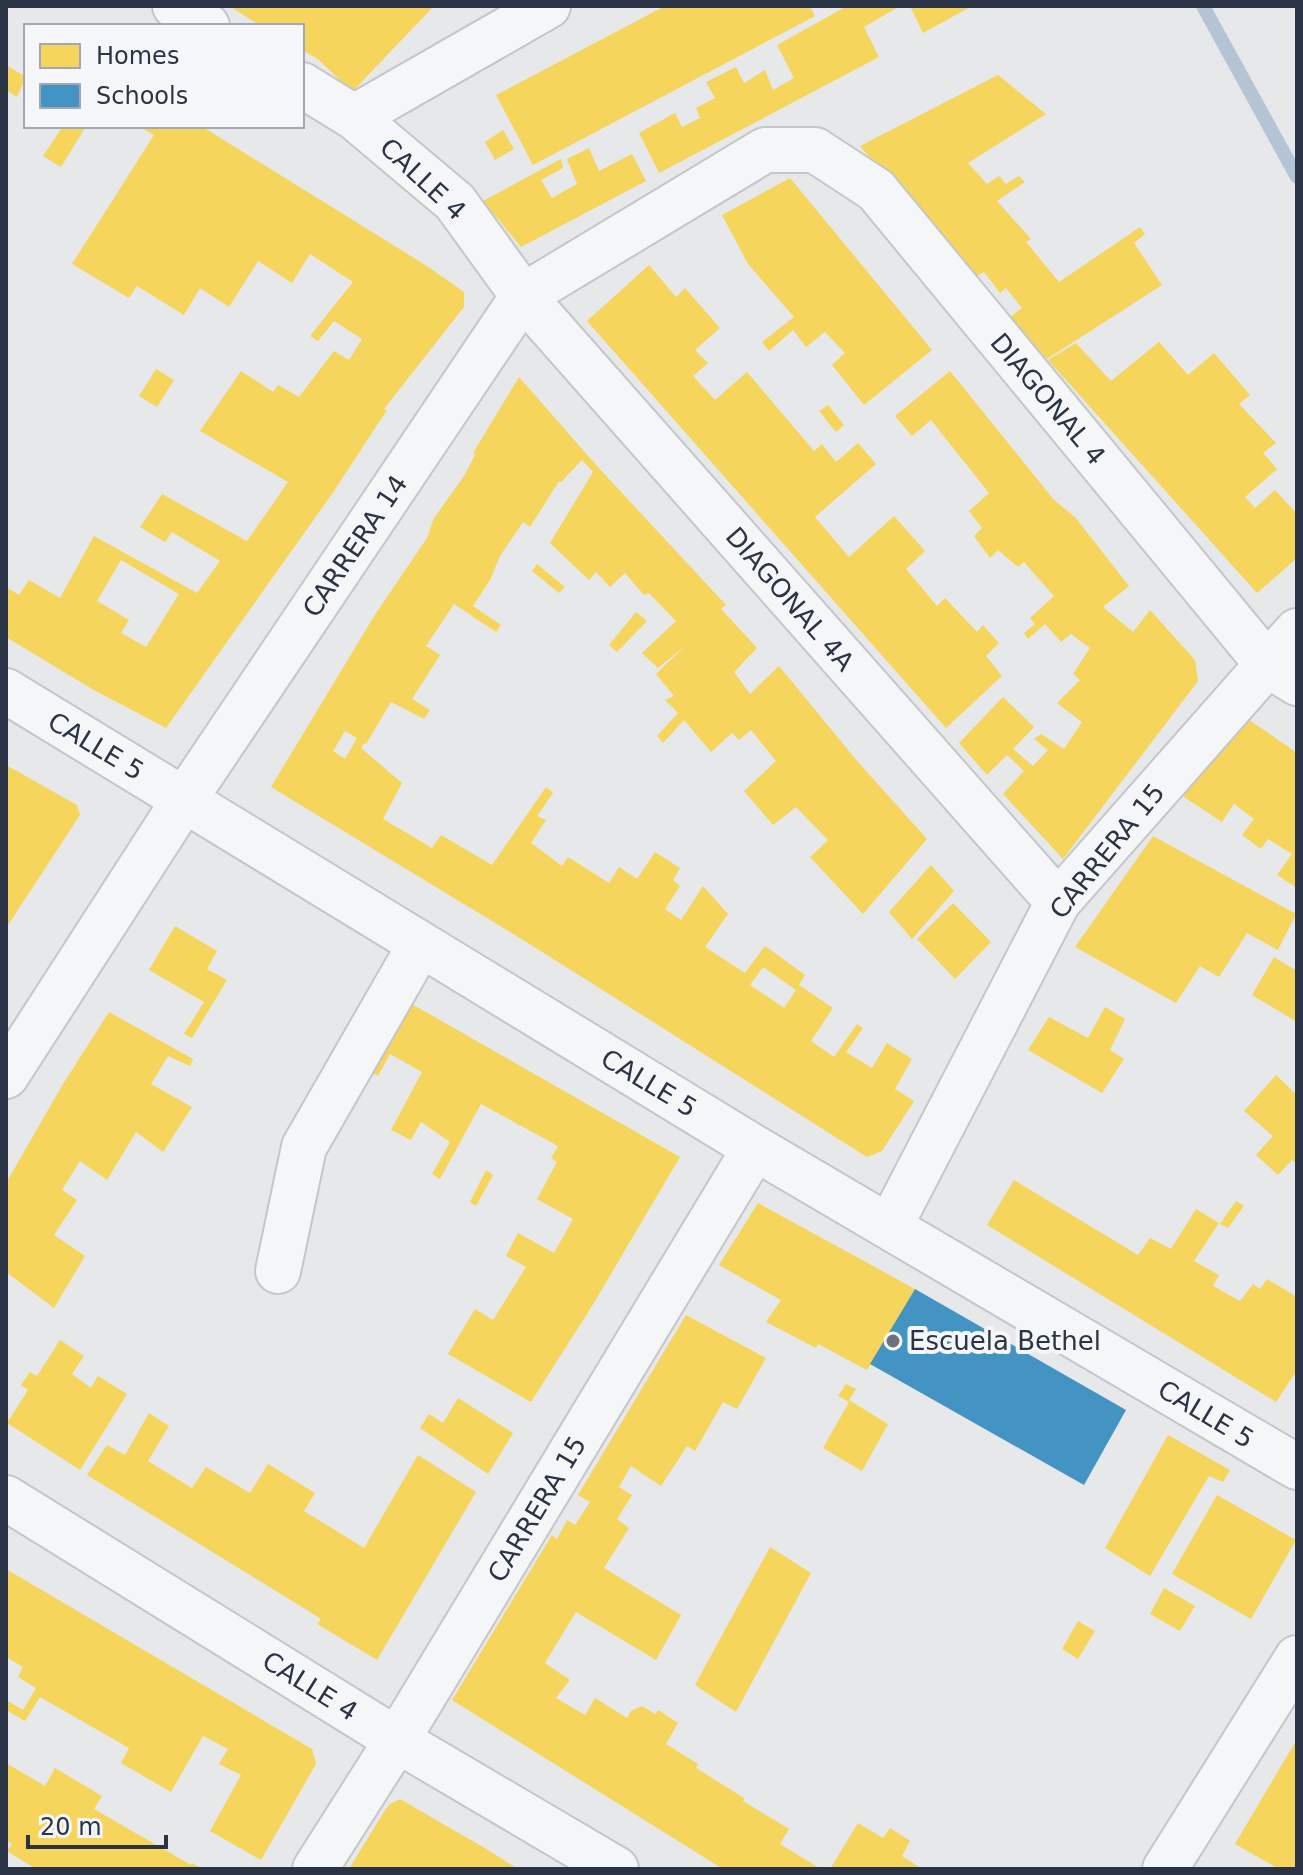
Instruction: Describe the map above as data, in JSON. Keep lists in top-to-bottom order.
{
  "streets": {
    "street": [
      "CALLE 4",
      "DIAGONAL 4",
      "CARRERA 14",
      "DIAGONAL 4A",
      "CALLE 5",
      "CARRERA 15"
    ]
  },
  "crossings": [
    ["CALLE 4", "CARRERA 14"],
    ["CALLE 4", "DIAGONAL 4A"],
    ["CALLE 4", "CARRERA 15"],
    ["DIAGONAL 4", "CARRERA 14"],
    ["DIAGONAL 4", "CARRERA 15"],
    ["CARRERA 14", "DIAGONAL 4A"],
    ["CARRERA 14", "CALLE 5"],
    ["DIAGONAL 4A", "CARRERA 15"],
    ["CALLE 5", "CARRERA 15"]
  ],
  "places": ["Escuela Bethel"],
  "legend": ["Homes", "Schools"],
  "scale_bar": "20 m"
}
